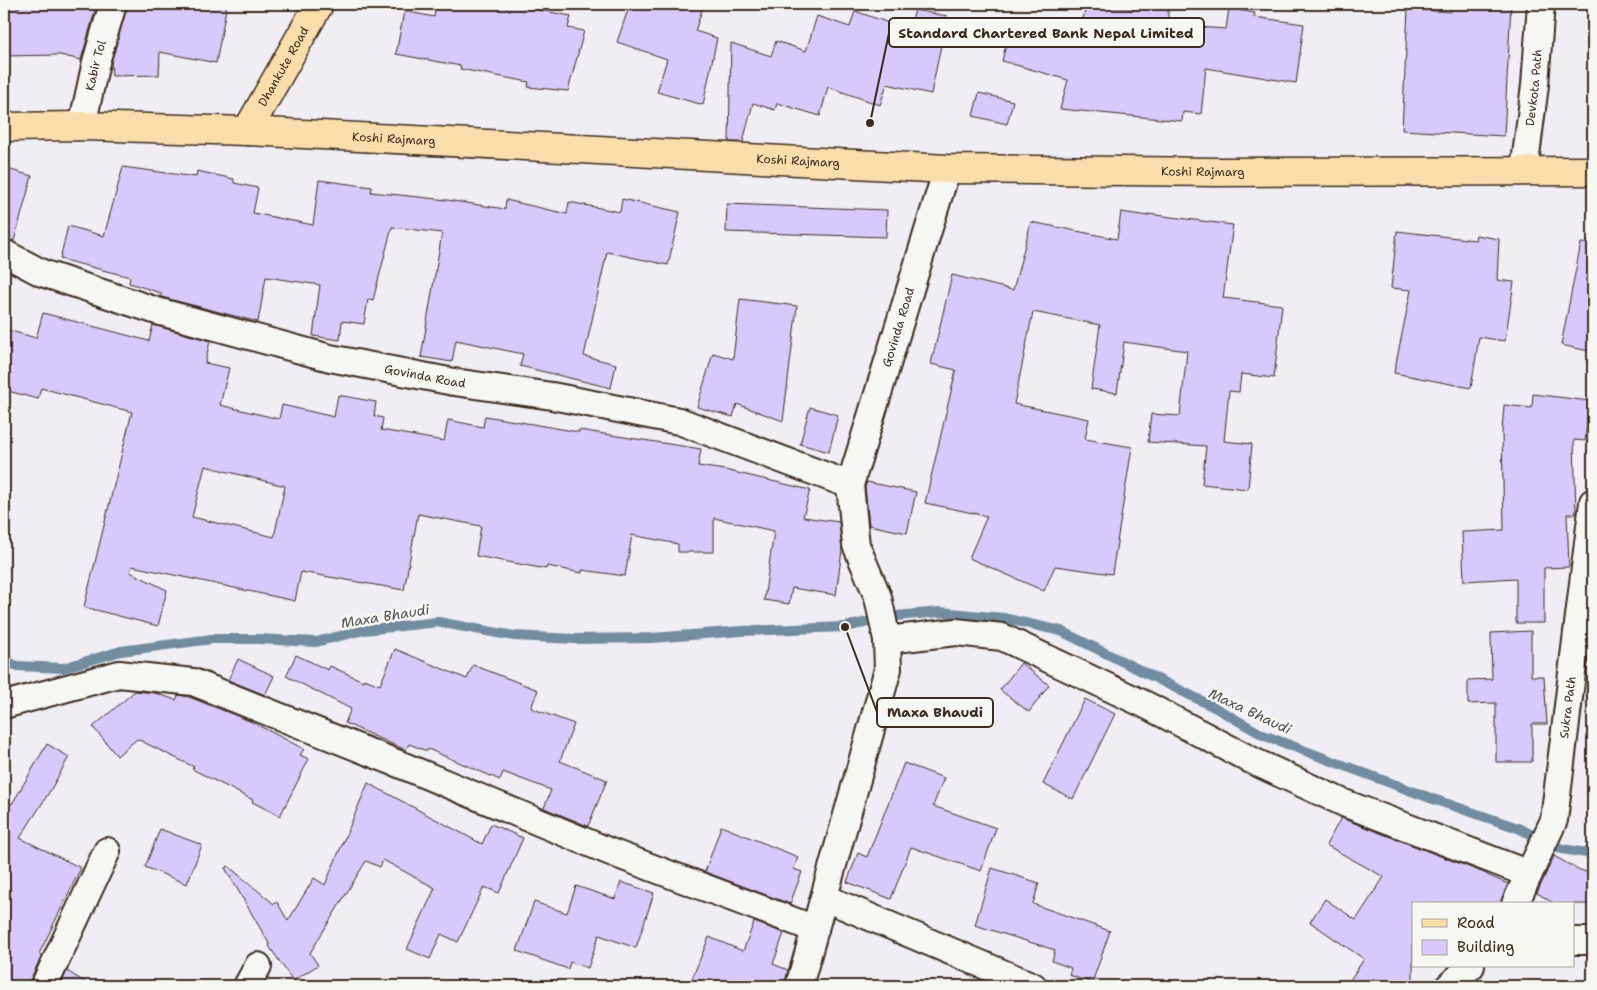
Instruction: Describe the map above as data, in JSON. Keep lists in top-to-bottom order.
{
  "streets": {
    "main road": ["Dhankute Road", "Koshi Rajmarg"],
    "street": [
      "Kabir Tol",
      "Devkota Path",
      "Govinda Road",
      "Sukra Path"
    ]
  },
  "crossings": [
    ["Kabir Tol", "Koshi Rajmarg"],
    ["Dhankute Road", "Koshi Rajmarg"],
    ["Devkota Path", "Koshi Rajmarg"],
    ["Koshi Rajmarg", "Govinda Road"]
  ],
  "water": ["Maxa Bhaudi"],
  "places": ["Standard Chartered Bank Nepal Limited", "Maxa Bhaudi"],
  "legend": ["Road", "Building"]
}
